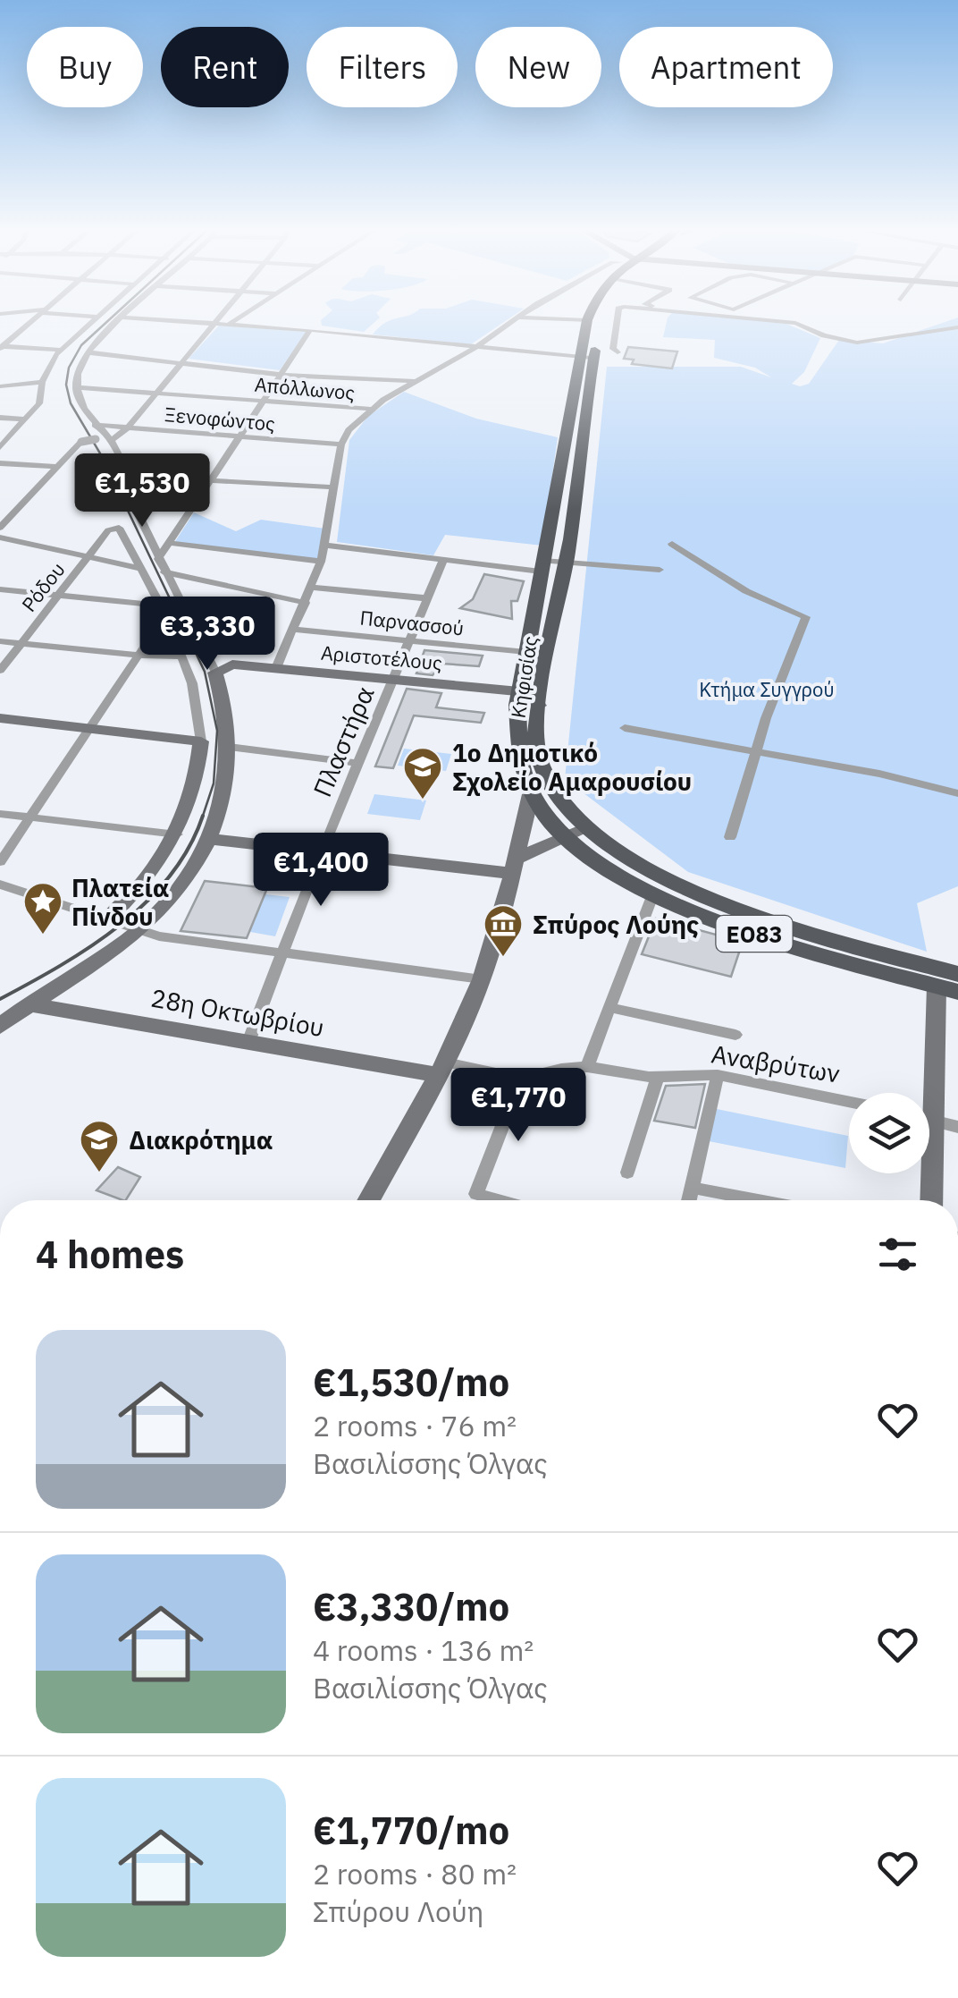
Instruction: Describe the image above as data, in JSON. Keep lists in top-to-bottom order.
{
  "streets": {
    "main road": ["Κηφισίας", "ΕΟ83"],
    "street": [
      "Απόλλωνος",
      "Ξενοφώντος",
      "Ρόδου",
      "Παρνασσού",
      "Αριστοτέλους",
      "Πλαστήρα",
      "28η Οκτωβρίου",
      "Αναβρύτων"
    ]
  },
  "crossings": [
    ["Παρνασσού", "Κηφισίας"],
    ["Παρνασσού", "Πλαστήρα"],
    ["Αριστοτέλους", "Κηφισίας"],
    ["Αριστοτέλους", "Πλαστήρα"],
    ["Πλαστήρα", "28η Οκτωβρίου"],
    ["28η Οκτωβρίου", "Αναβρύτων"]
  ],
  "parks": ["Κτήμα Συγγρού"],
  "places": {
    "school or university": ["1ο Δημοτικό Σχολείο Αμαρουσίου", "Διακρότημα"],
    "place": ["Πλατεία Πίνδου"],
    "museum": ["Σπύρος Λούης"]
  },
  "page": {
    "chip": [
      "Buy",
      "Rent",
      "Filters",
      "New",
      "Apartment"
    ],
    "price": [
      "€1,530",
      "€3,330",
      "€1,400",
      "€1,770"
    ],
    "heading": "4 homes",
    "list": [
      {
        "name": "€1,530/mo",
        "note": "2 rooms · 76 m² · Βασιλίσσης Όλγας"
      },
      {
        "name": "€3,330/mo",
        "note": "4 rooms · 136 m² · Βασιλίσσης Όλγας"
      },
      {
        "name": "€1,770/mo",
        "note": "2 rooms · 80 m² · Σπύρου Λούη"
      }
    ]
  }
}
